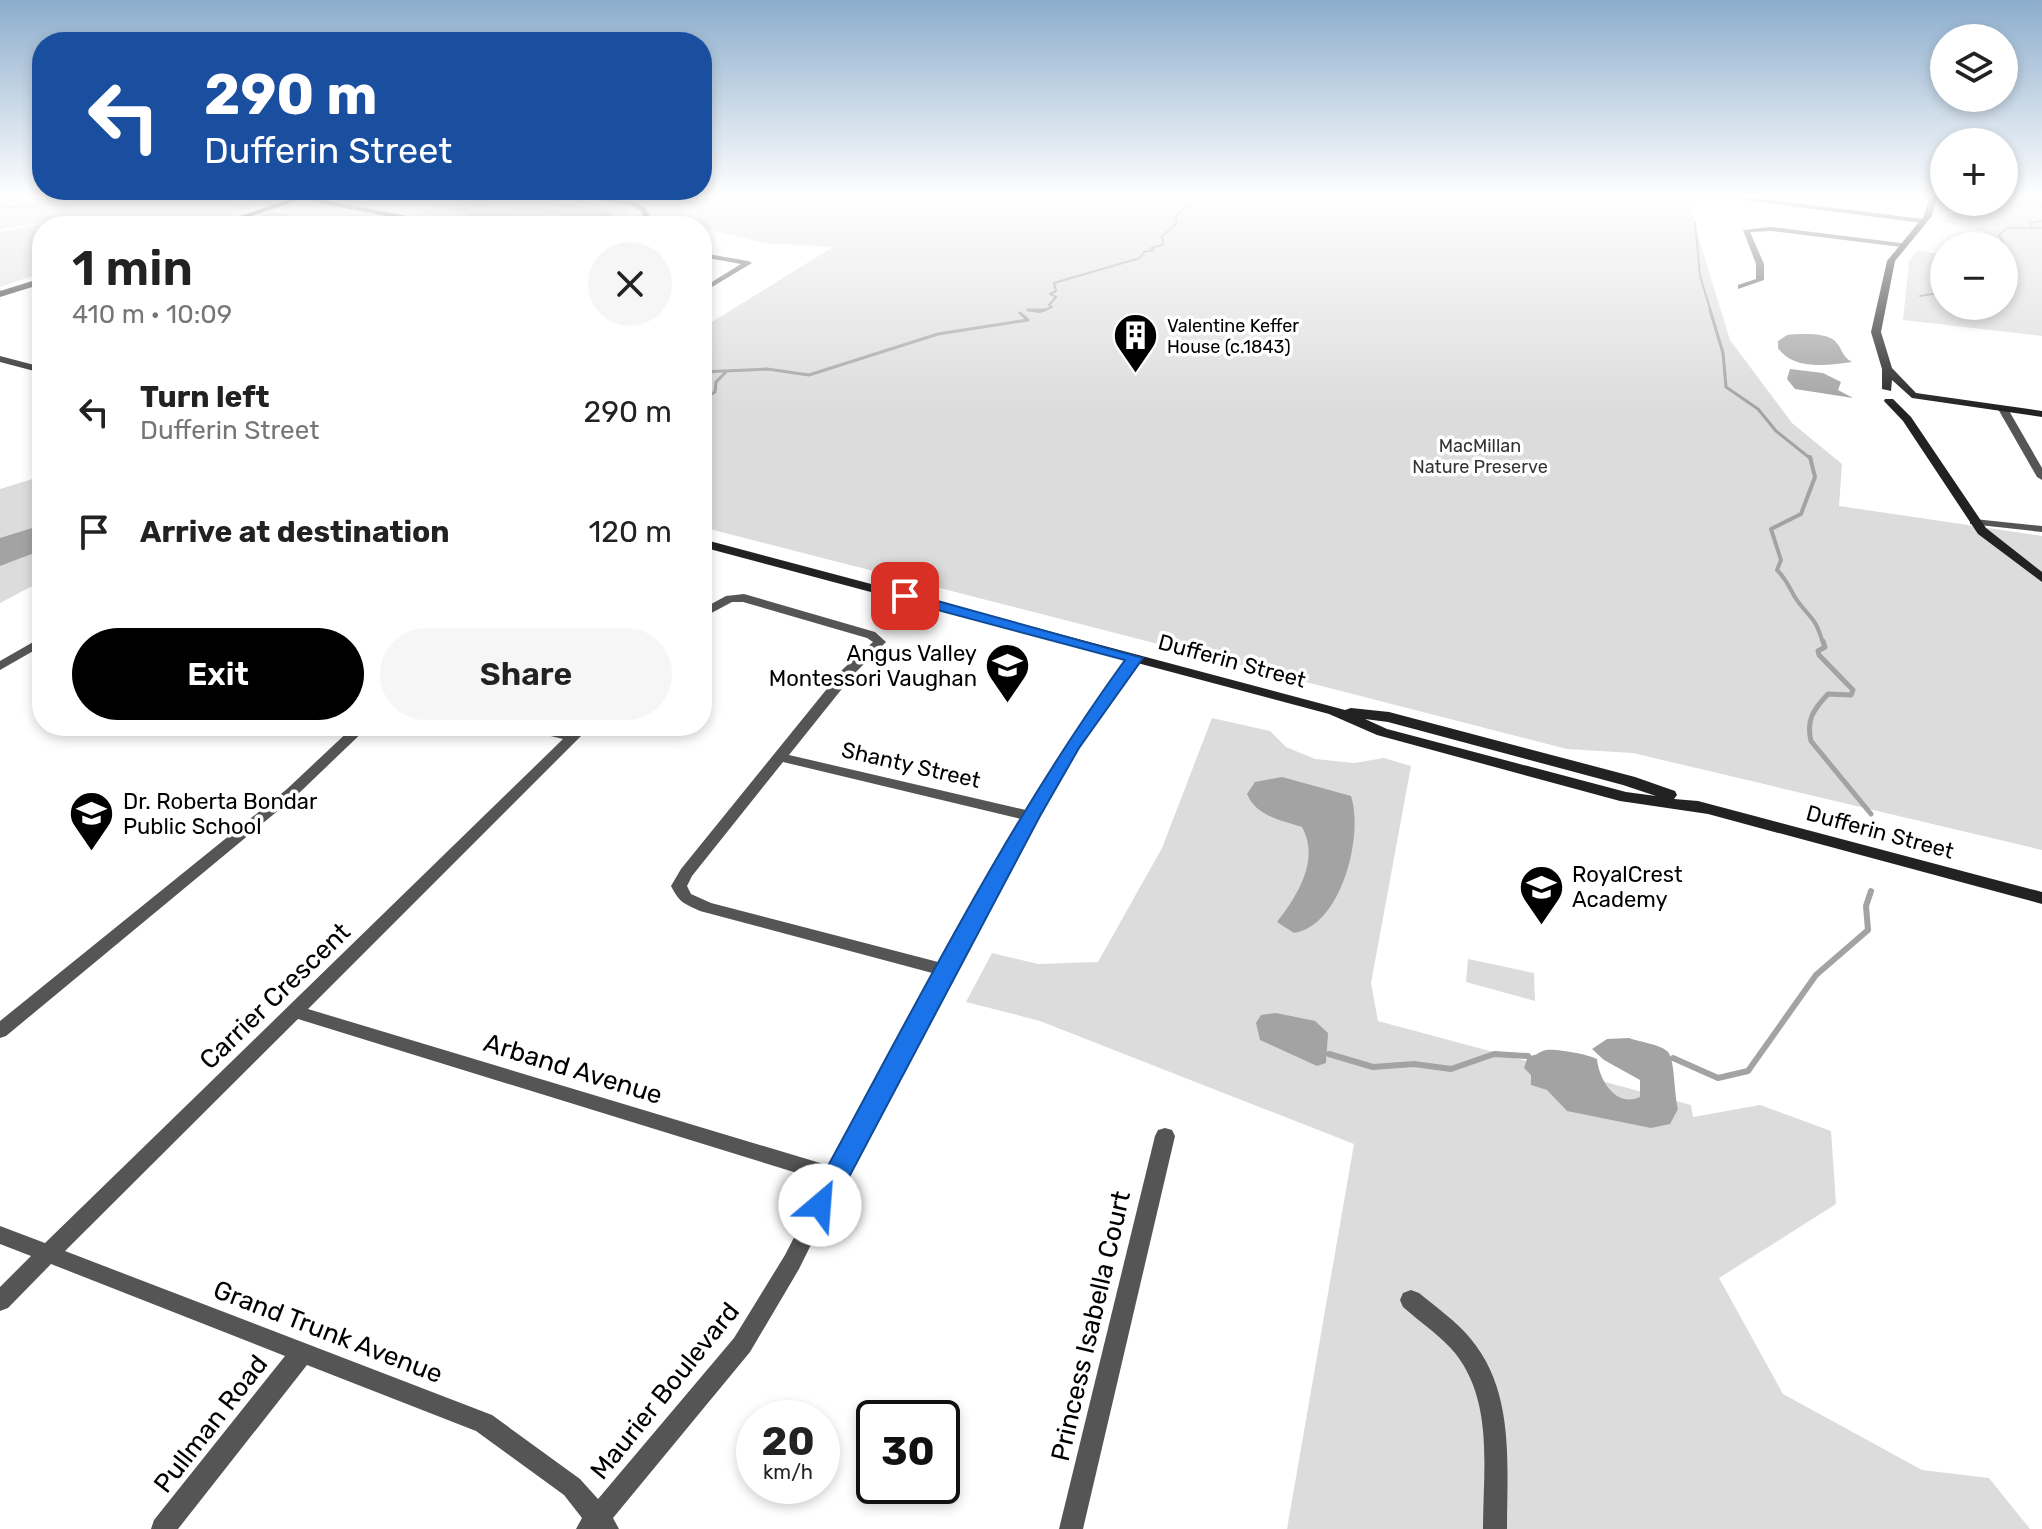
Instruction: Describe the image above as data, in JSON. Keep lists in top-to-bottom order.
{
  "streets": {
    "street": [
      "Dufferin Street",
      "Shanty Street",
      "Carrier Crescent",
      "Arband Avenue",
      "Princess Isabella Court",
      "Grand Trunk Avenue",
      "Maurier Boulevard",
      "Pullman Road"
    ]
  },
  "crossings": [
    ["Dufferin Street", "Maurier Boulevard"],
    ["Shanty Street", "Maurier Boulevard"],
    ["Carrier Crescent", "Arband Avenue"],
    ["Carrier Crescent", "Grand Trunk Avenue"],
    ["Arband Avenue", "Maurier Boulevard"],
    ["Grand Trunk Avenue", "Maurier Boulevard"],
    ["Grand Trunk Avenue", "Pullman Road"]
  ],
  "parks": ["MacMillan Nature Preserve"],
  "places": {
    "building": ["Valentine Keffer House (c.1843)"],
    "school or university": ["Angus Valley Montessori Vaughan", "Dr. Roberta Bondar Public School", "RoyalCrest Academy"]
  },
  "page": {
    "map_buttons": ["+", "−"],
    "turn": ["290 m", "Dufferin Street"],
    "heading": ["1 min", "410 m · 10:09"],
    "list": [
      {
        "name": "Turn left",
        "note": "Dufferin Street",
        "value": "290 m"
      },
      {
        "name": "Arrive at destination",
        "value": "120 m"
      }
    ],
    "buttons": ["Exit", "Share"],
    "speed": "20 km/h",
    "limit": "30"
  }
}
